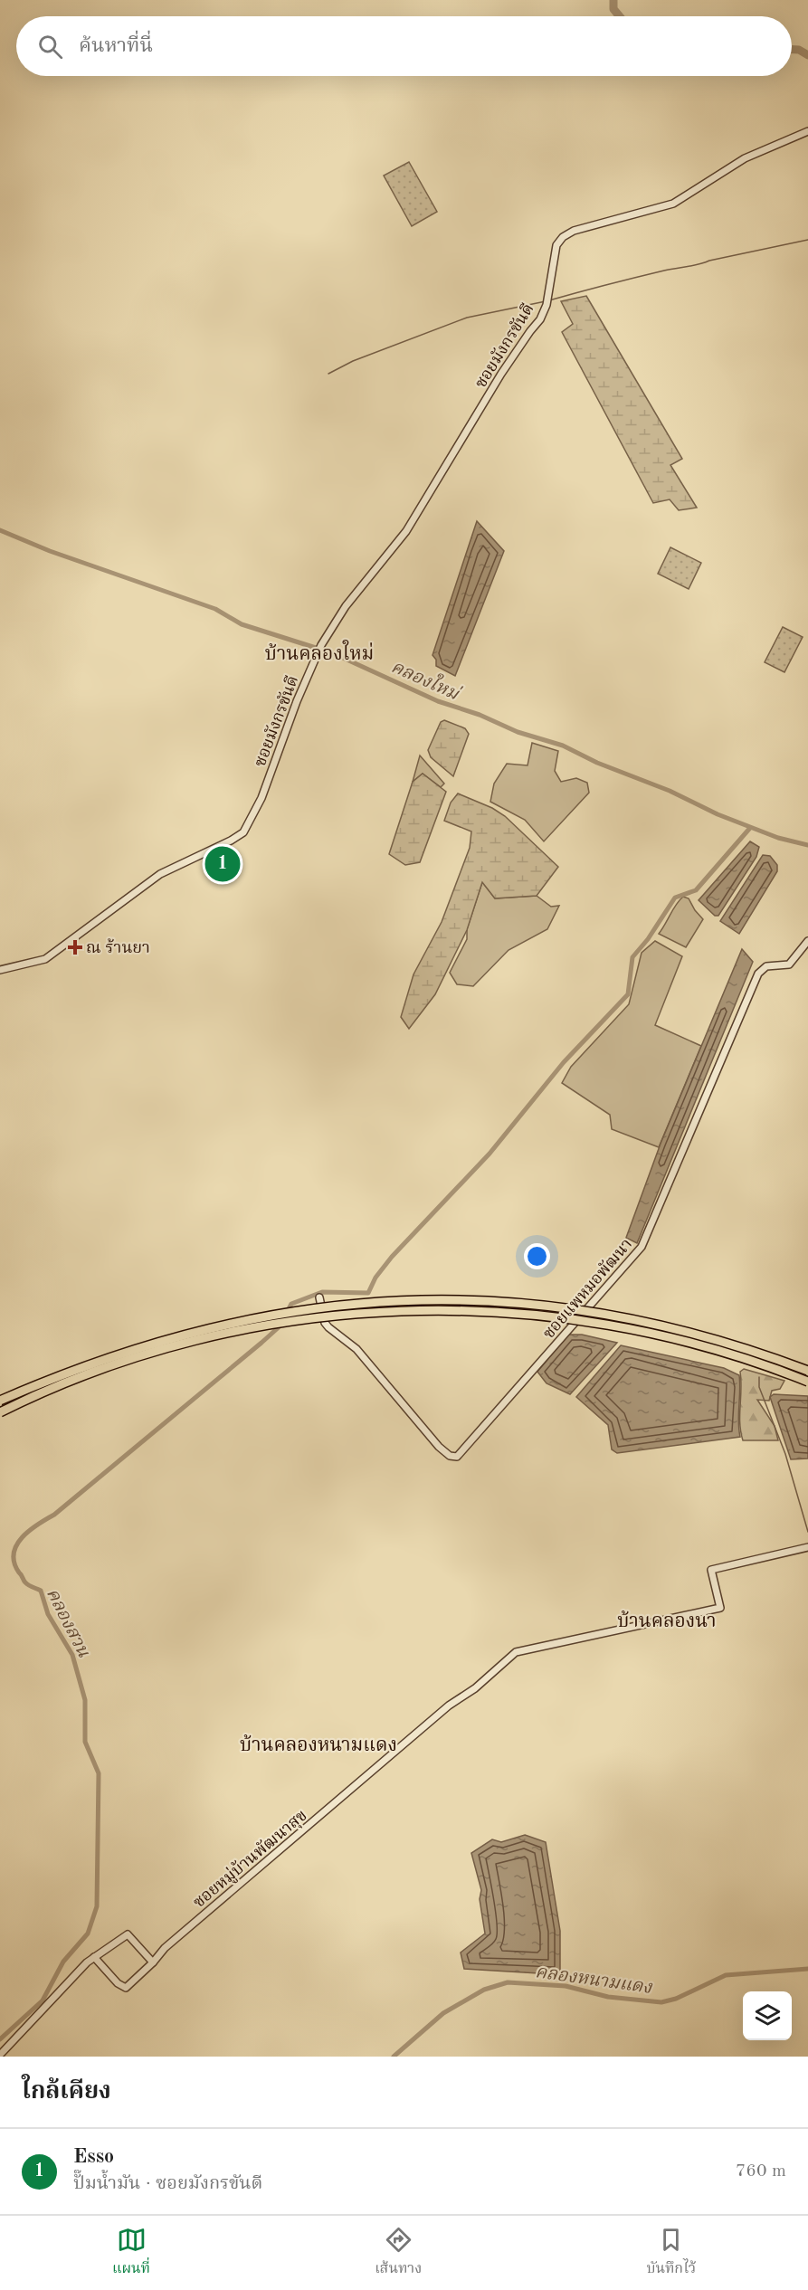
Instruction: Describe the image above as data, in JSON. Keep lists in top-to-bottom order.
{
  "streets": {
    "street": ["ซอยมังกรขันดี", "ซอยแพหมอพัฒนา", "ซอยหมู่บ้านพัฒนาสุข"]
  },
  "districts": ["บ้านคลองใหม่", "บ้านคลองนา", "บ้านคลองหนามแดง"],
  "water": ["คลองใหม่", "คลองสวน", "คลองหนามแดง"],
  "places": {
    "health": ["ณ ร้านยา"]
  },
  "page": {
    "search": "ค้นหาที่นี่",
    "pins": "1",
    "heading": "ใกล้เคียง",
    "list": [
      {
        "mark": "1",
        "name": "Esso",
        "note": "ปั๊มน้ำมัน · ซอยมังกรขันดี",
        "value": "760 m"
      }
    ],
    "nav": ["แผนที่", "เส้นทาง", "บันทึกไว้"]
  }
}
